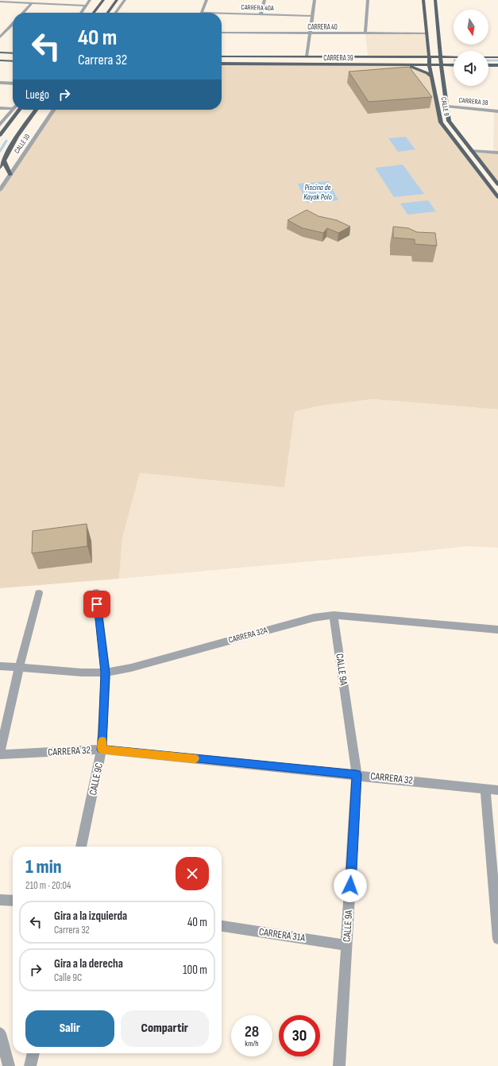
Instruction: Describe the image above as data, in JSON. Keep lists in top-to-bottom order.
{
  "streets": {
    "main road": ["CARRERA 39", "CALLE 9", "CALLE 10"],
    "street": [
      "CARRERA 40A",
      "CARRERA 40",
      "CARRERA 38",
      "CARRERA 32A",
      "CALLE 9A",
      "CARRERA 32",
      "CALLE 9C",
      "CARRERA 31A"
    ]
  },
  "crossings": [
    ["CARRERA 40", "CALLE 9"],
    ["CARRERA 39", "CALLE 9"],
    ["CARRERA 38", "CALLE 9"],
    ["CARRERA 32A", "CALLE 9A"],
    ["CARRERA 32A", "CALLE 9C"],
    ["CALLE 9A", "CARRERA 32"],
    ["CALLE 9A", "CARRERA 31A"],
    ["CARRERA 32", "CALLE 9C"]
  ],
  "water": ["Piscina de Kayak Polo"],
  "north": "bottom",
  "page": {
    "turn": ["40 m", "Carrera 32"],
    "then": "Luego",
    "heading": ["1 min", "210 m · 20:04"],
    "list": [
      {
        "name": "Gira a la izquierda",
        "note": "Carrera 32",
        "value": "40 m"
      },
      {
        "name": "Gira a la derecha",
        "note": "Calle 9C",
        "value": "100 m"
      }
    ],
    "buttons": ["Salir", "Compartir"],
    "speed": "28 km/h",
    "limit": "30"
  }
}
